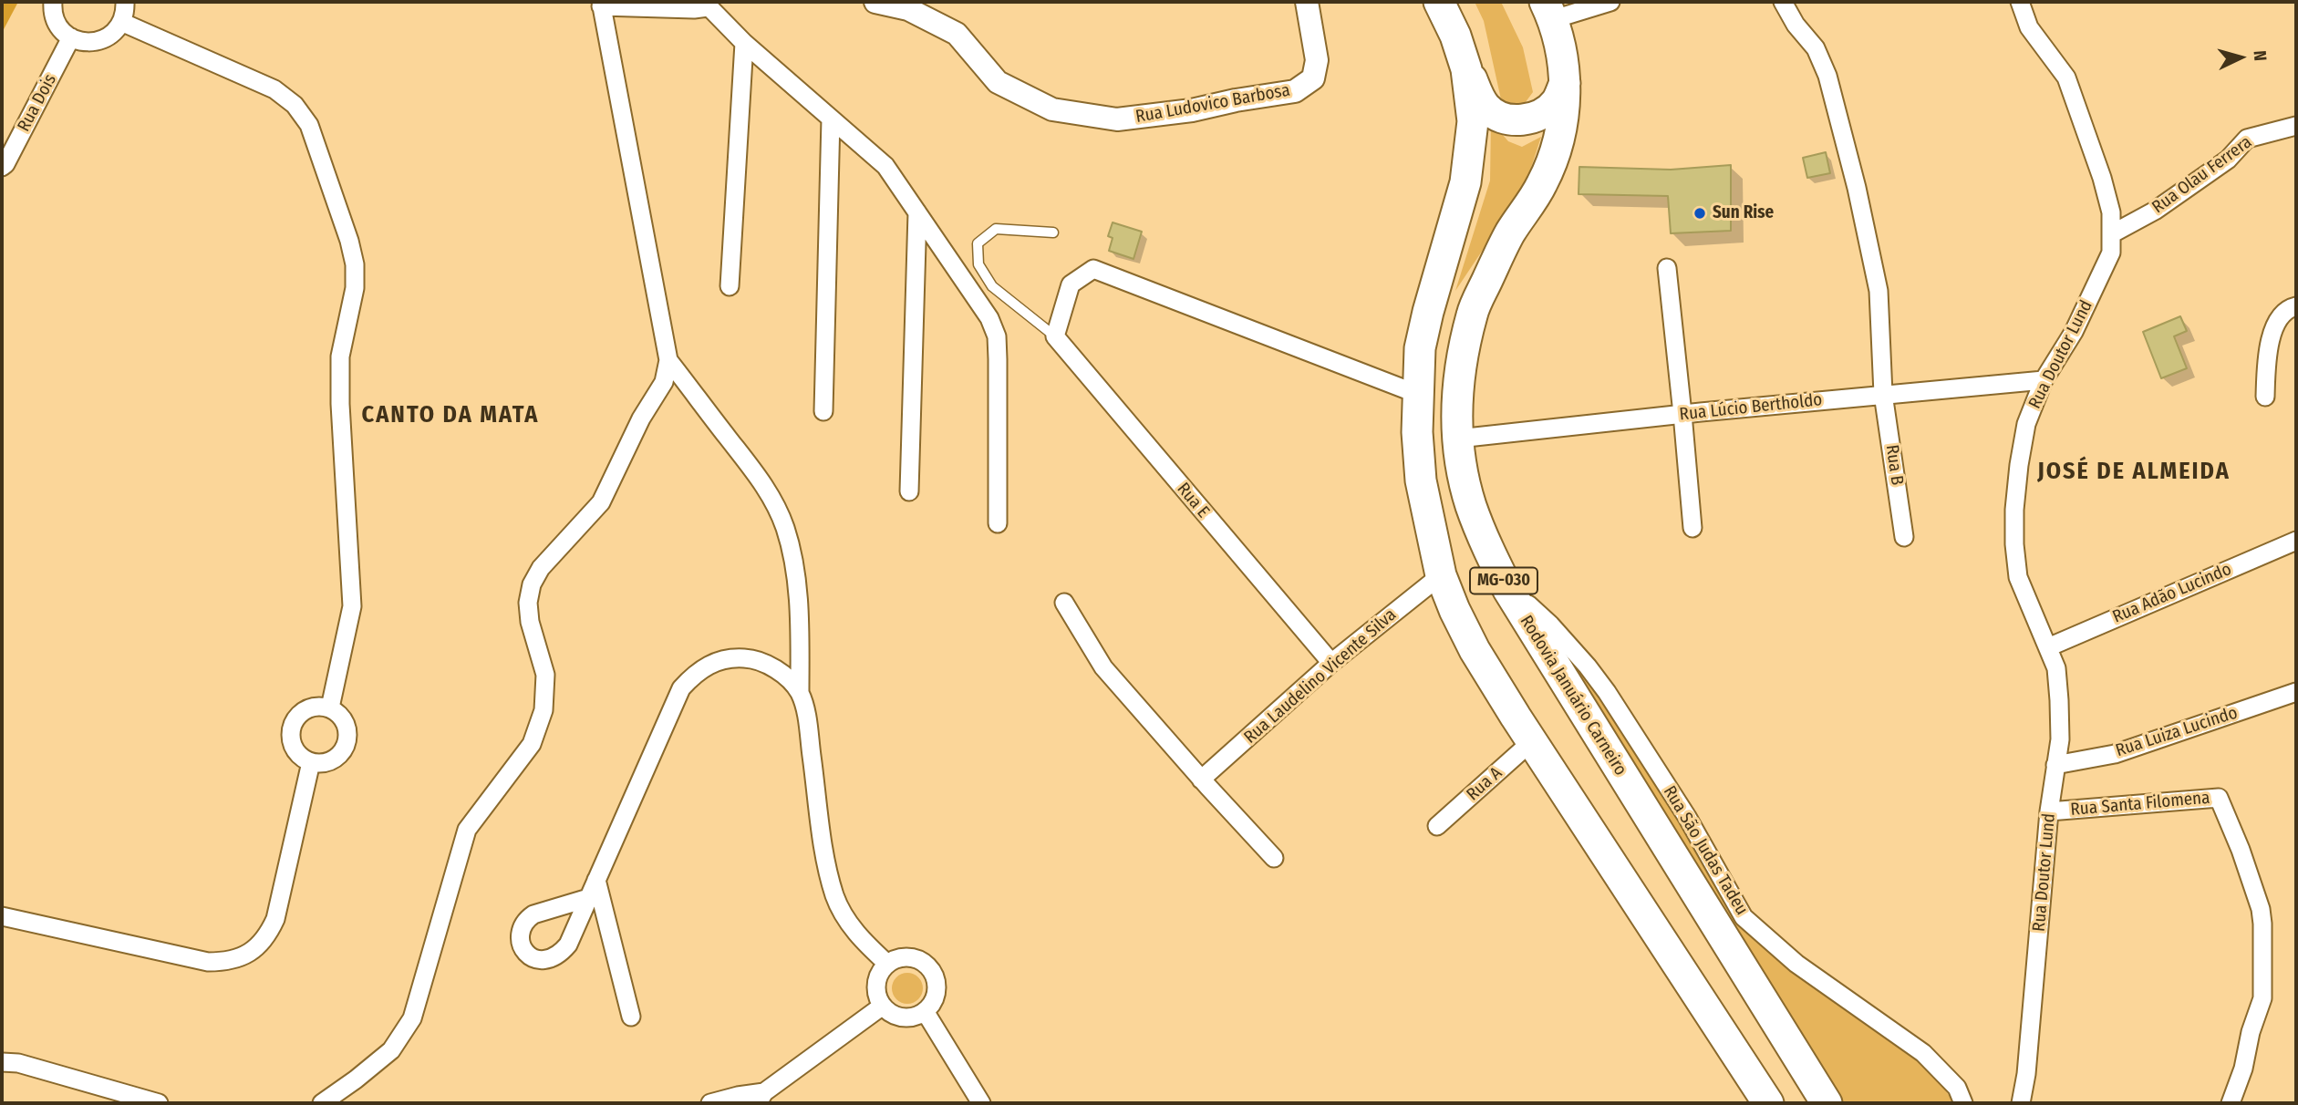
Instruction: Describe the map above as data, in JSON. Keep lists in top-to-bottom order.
{
  "streets": {
    "highway": ["MG-030", "Rodovia Januário Carneiro"],
    "street": [
      "Rua Dois",
      "Rua Ludovico Barbosa",
      "Rua Olau Ferrera",
      "Rua Doutor Lund",
      "Rua Lúcio Bertholdo",
      "Rua B",
      "Rua E",
      "Rua Adão Lucindo",
      "Rua Laudelino Vicente Silva",
      "Rua Luiza Lucindo",
      "Rua A",
      "Rua Santa Filomena",
      "Rua São Judas Tadeu"
    ]
  },
  "crossings": [
    ["Rua Olau Ferrera", "Rua Doutor Lund"],
    ["Rua Doutor Lund", "Rua Lúcio Bertholdo"],
    ["Rua Doutor Lund", "Rua Adão Lucindo"],
    ["Rua Doutor Lund", "Rua Luiza Lucindo"],
    ["Rua Doutor Lund", "Rua Santa Filomena"],
    ["Rua Lúcio Bertholdo", "Rua B"],
    ["Rua Lúcio Bertholdo", "Rodovia Januário Carneiro"],
    ["Rua E", "Rua Laudelino Vicente Silva"],
    ["MG-030", "Rua Laudelino Vicente Silva"],
    ["MG-030", "Rua A"],
    ["Rodovia Januário Carneiro", "Rua São Judas Tadeu"]
  ],
  "districts": ["CANTO DA MATA", "JOSÉ DE ALMEIDA"],
  "places": ["Sun Rise"],
  "north": "right"
}
